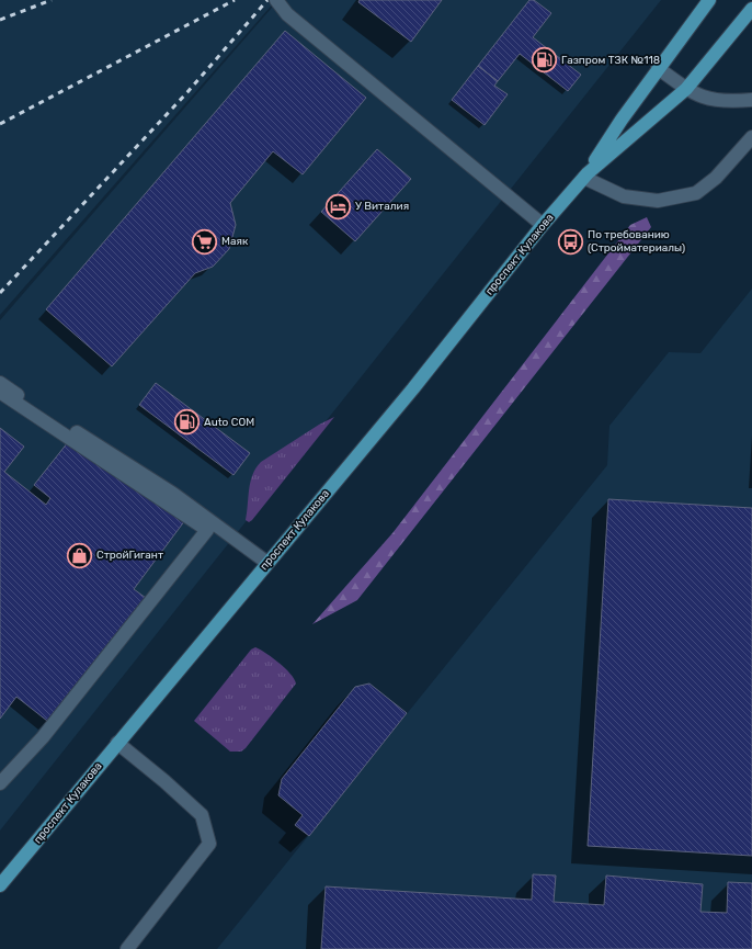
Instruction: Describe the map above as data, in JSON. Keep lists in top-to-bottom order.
{
  "streets": {
    "main road": ["проспект Кулакова"]
  },
  "places": {
    "fuel station": ["Газпром ТЗК №118", "Auto COM"],
    "hotel": ["У Виталия"],
    "supermarket": ["Маяк"],
    "bus stop": ["По требованию (Стройматериалы)"],
    "shop": ["СтройГигант"]
  }
}
